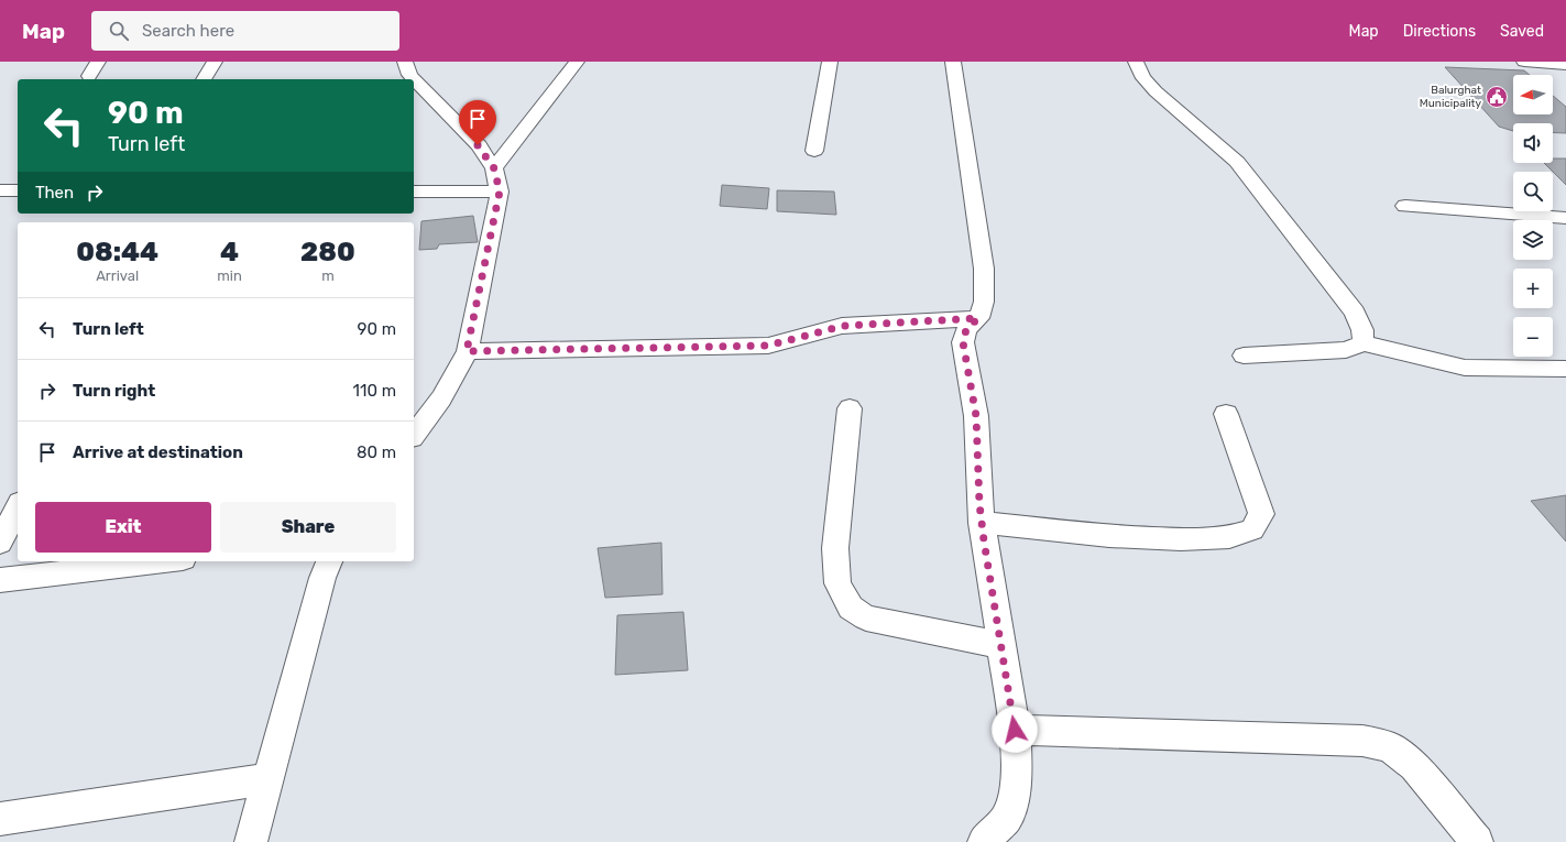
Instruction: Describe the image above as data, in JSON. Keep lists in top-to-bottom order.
{
  "places": {
    "public building": ["Balurghat Municipality"]
  },
  "north": "left",
  "page": {
    "header": "Map",
    "search": "Search here",
    "nav": ["Map", "Directions", "Saved"],
    "map_buttons": ["+", "−"],
    "turn": ["90 m", "Turn left"],
    "then": "Then",
    "eta": [
      "08:44",
      "Arrival",
      "4",
      "min",
      "280",
      "m"
    ],
    "list": [
      {
        "name": "Turn left",
        "value": "90 m"
      },
      {
        "name": "Turn right",
        "value": "110 m"
      },
      {
        "name": "Arrive at destination",
        "value": "80 m"
      }
    ],
    "buttons": ["Exit", "Share"]
  }
}
